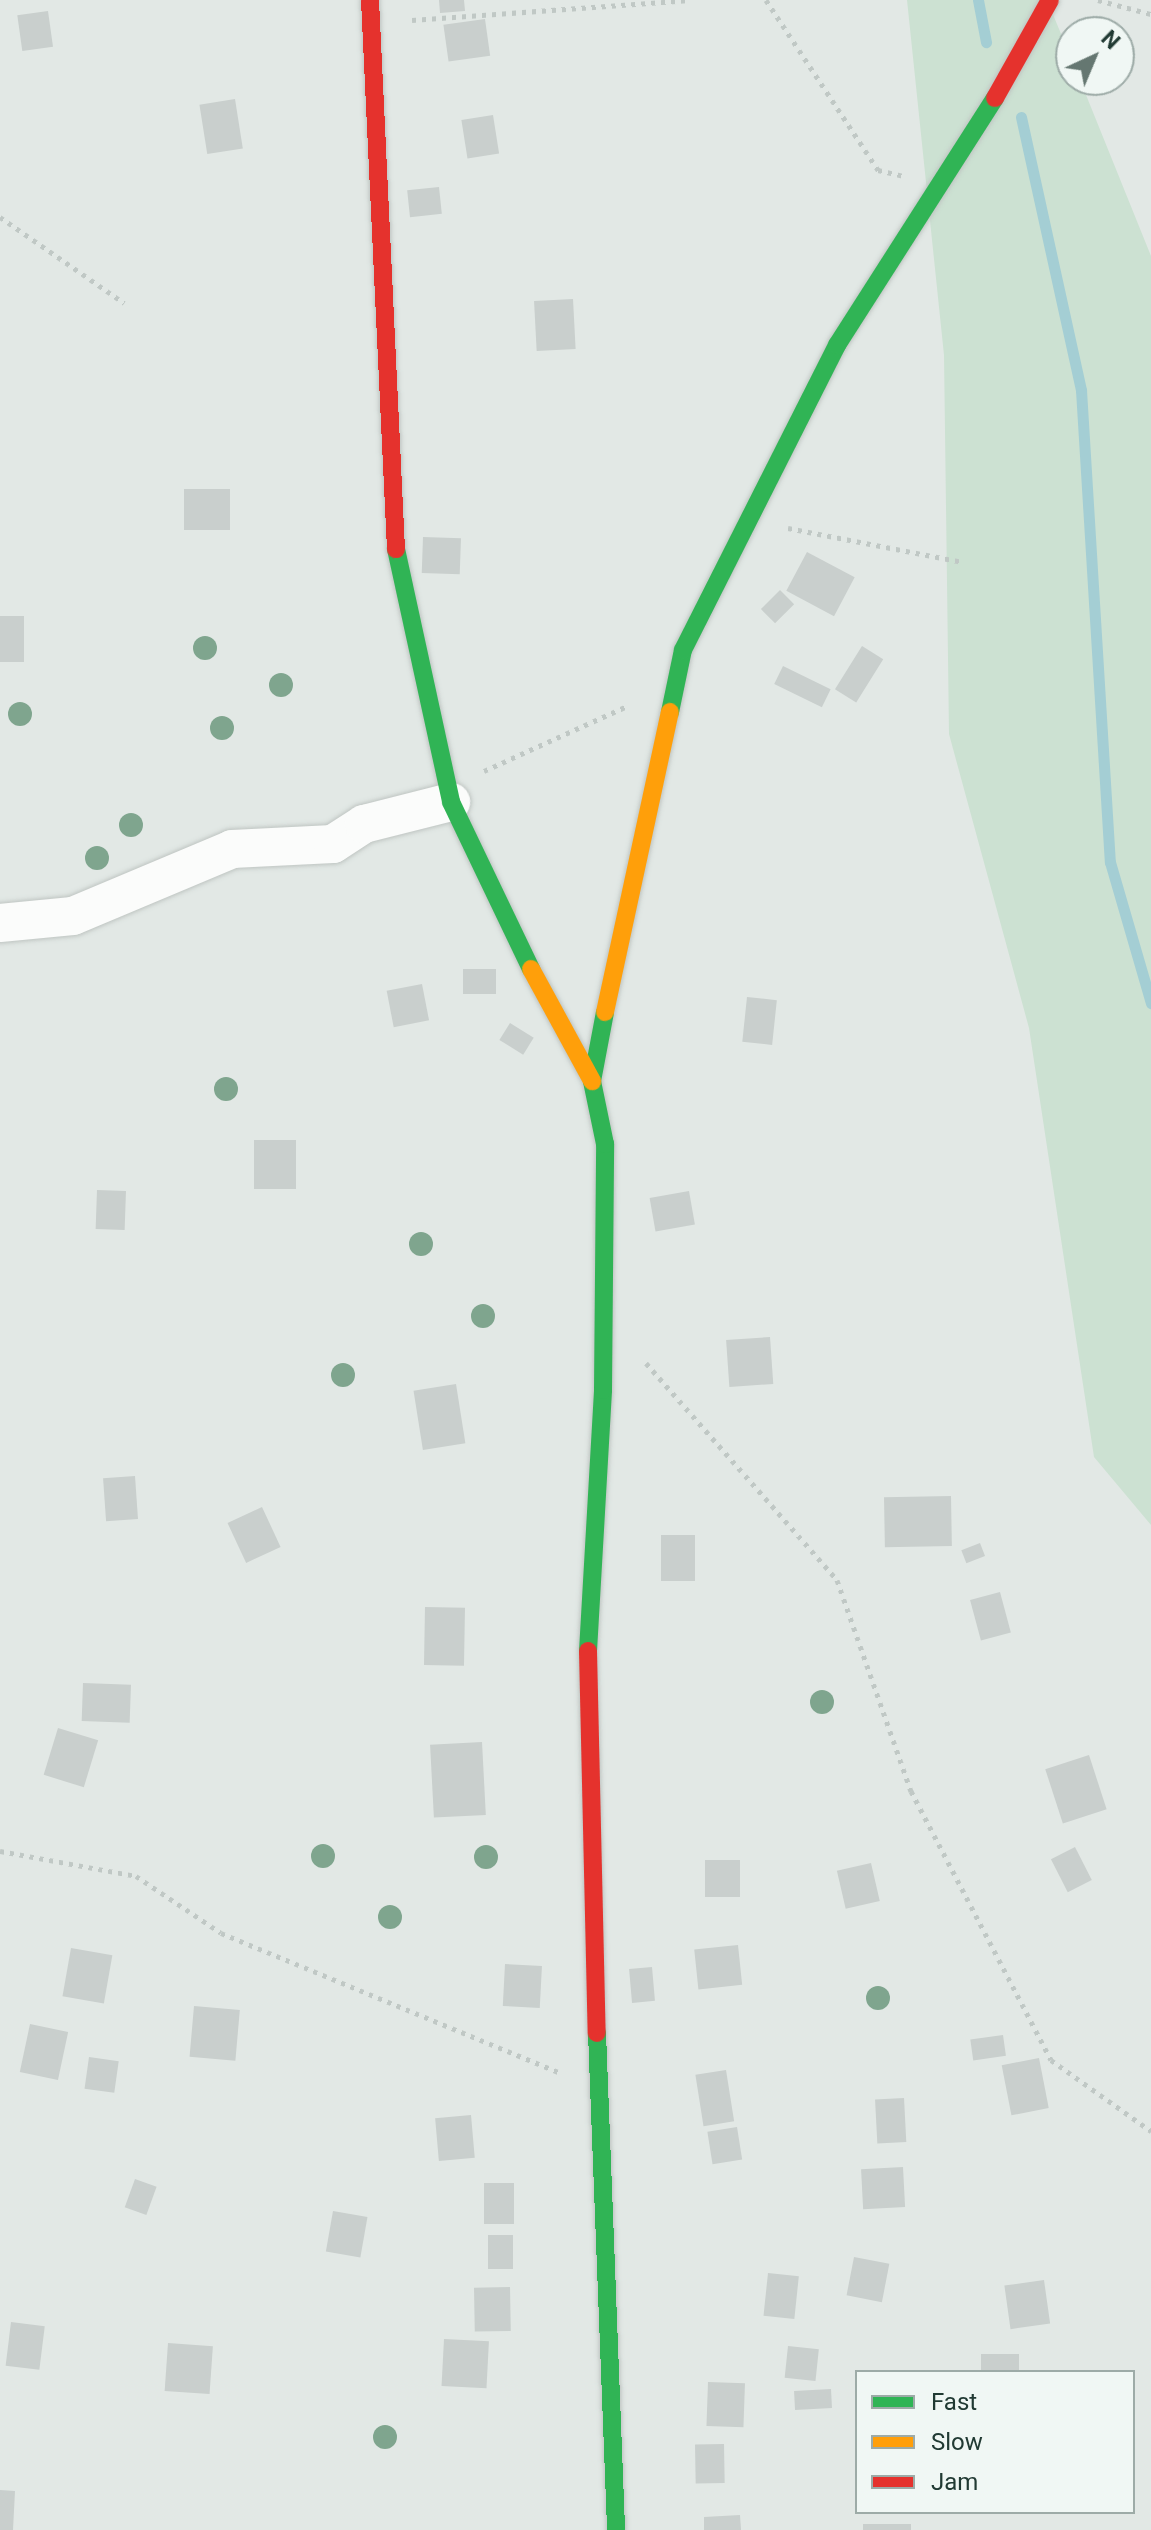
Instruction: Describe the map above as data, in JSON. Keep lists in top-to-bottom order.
{
  "legend": ["Fast", "Slow", "Jam"],
  "north": "top right"
}
